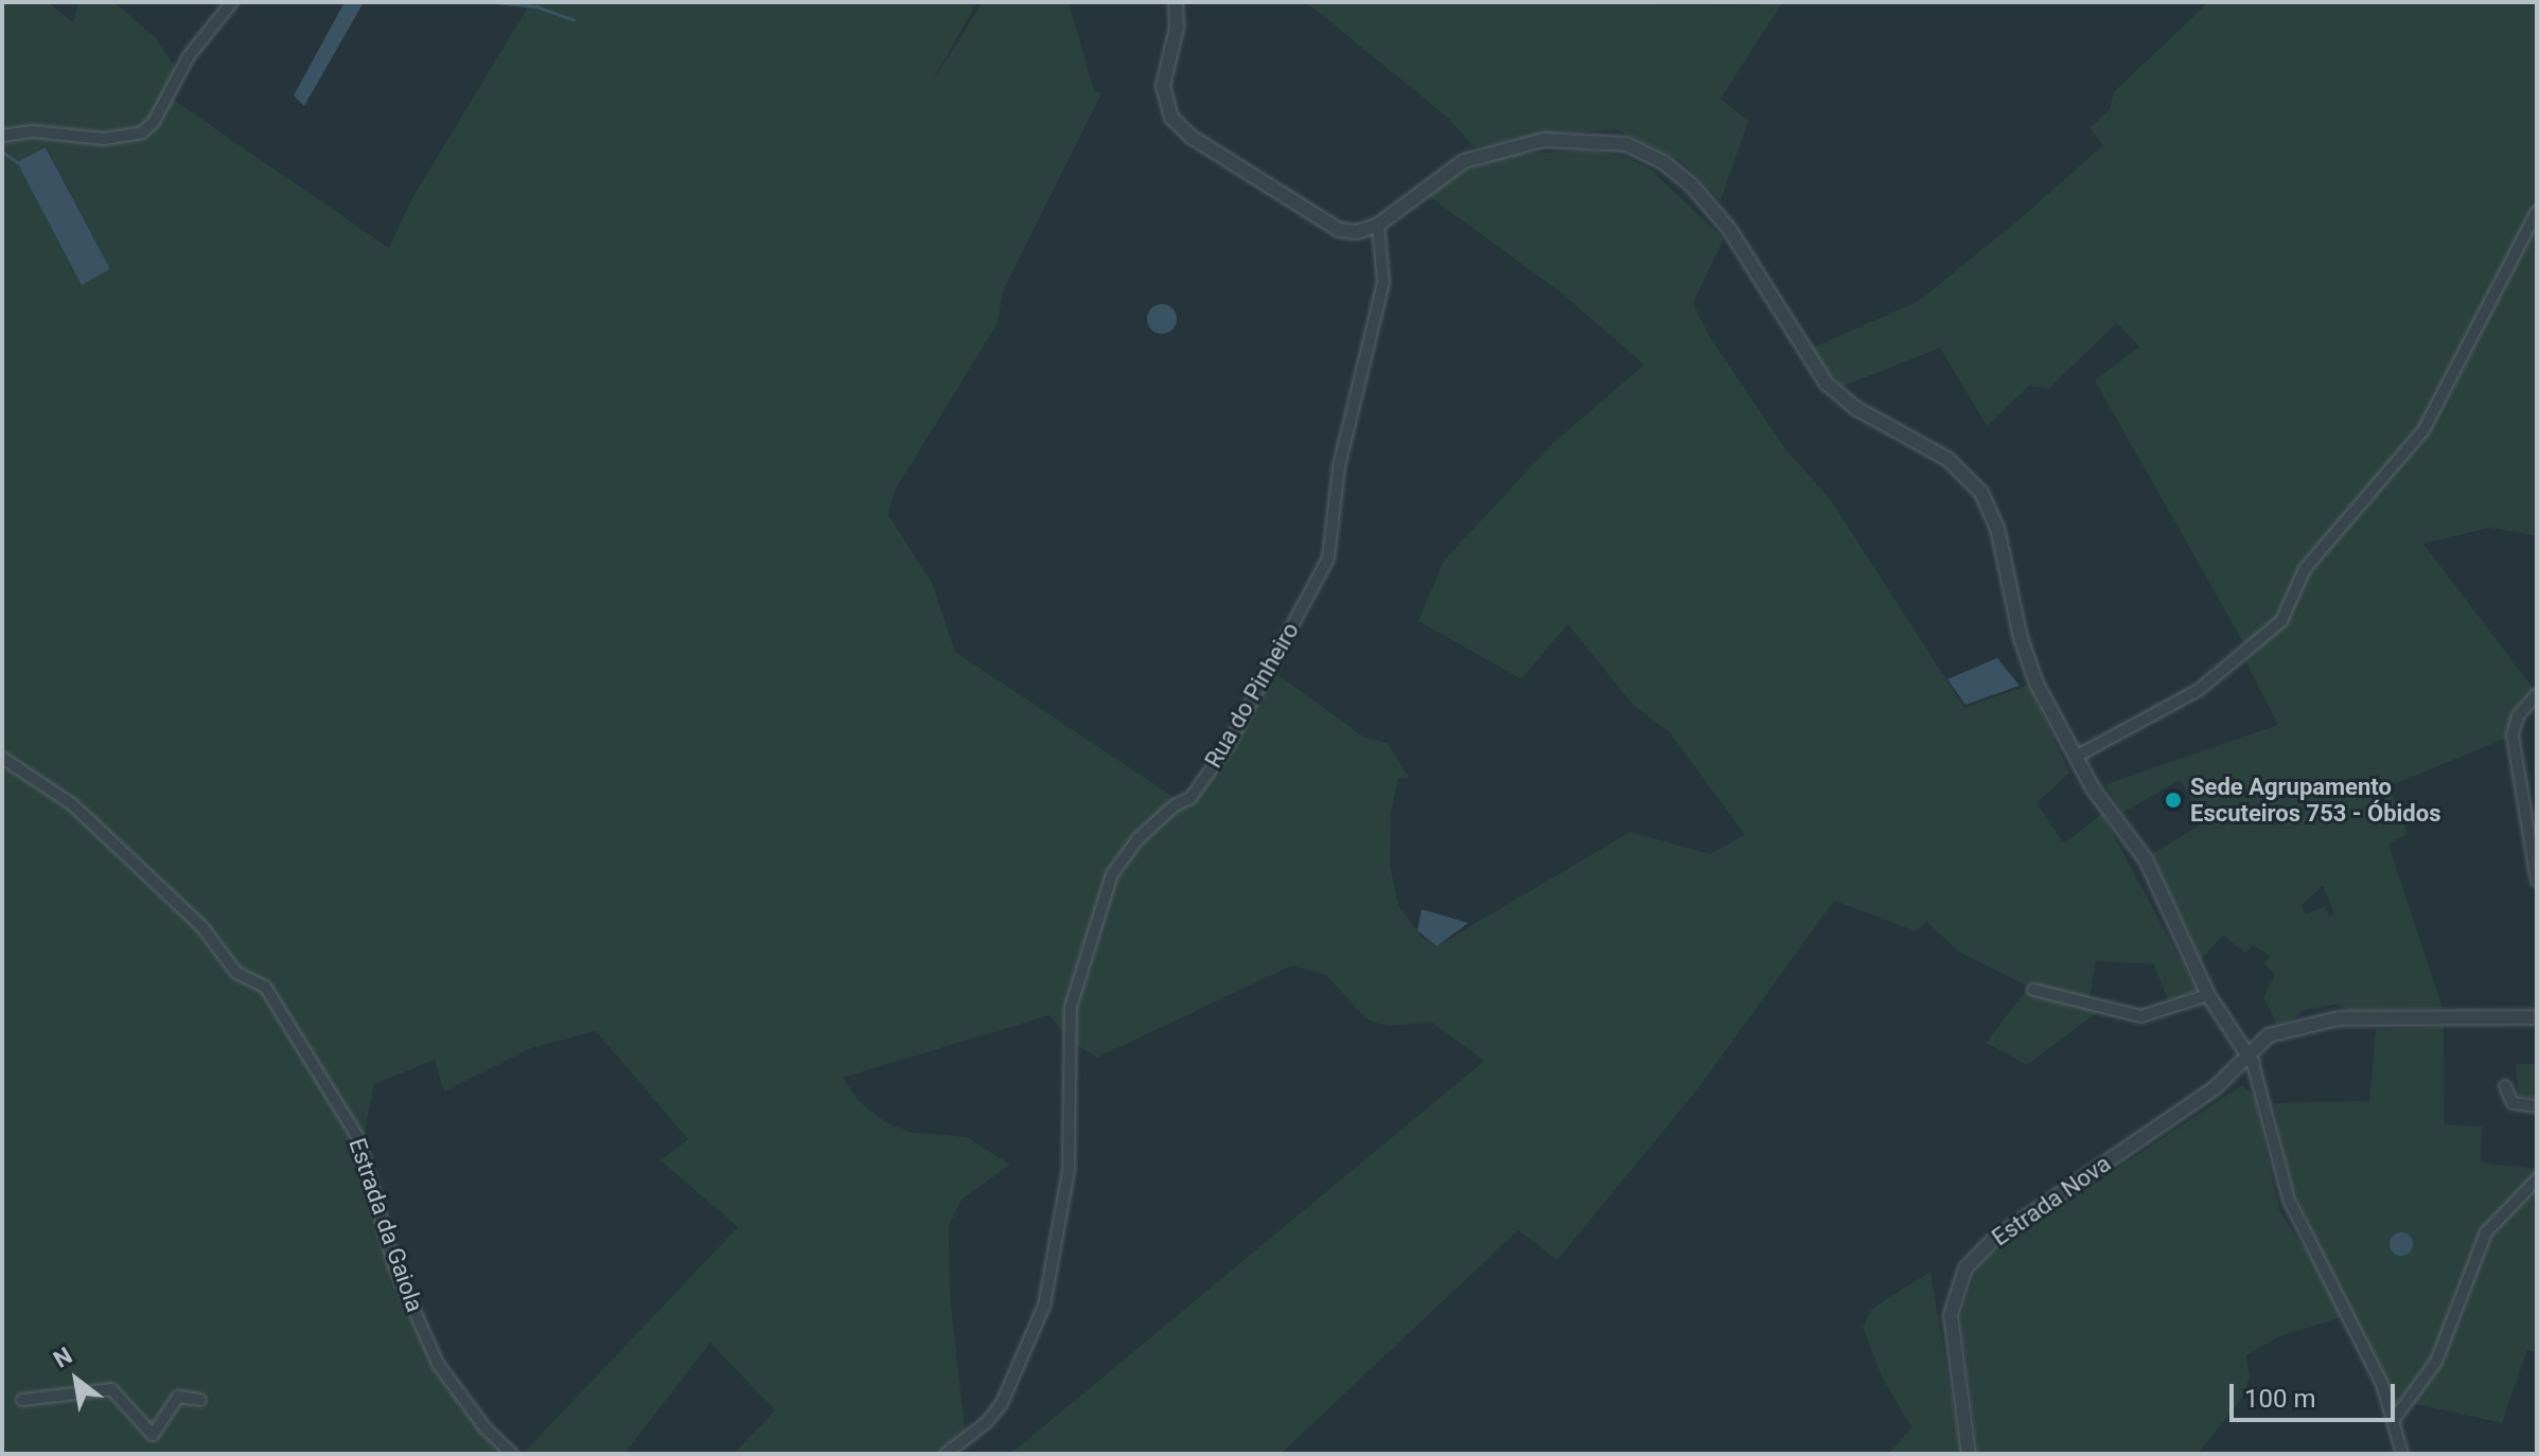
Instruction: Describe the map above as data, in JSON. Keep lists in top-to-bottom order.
{
  "streets": {
    "street": ["Rua do Pinheiro", "Estrada Nova", "Estrada da Gaiola"]
  },
  "places": ["Sede Agrupamento Escuteiros 753 - Óbidos"],
  "scale_bar": "100 m",
  "north": "top left"
}
